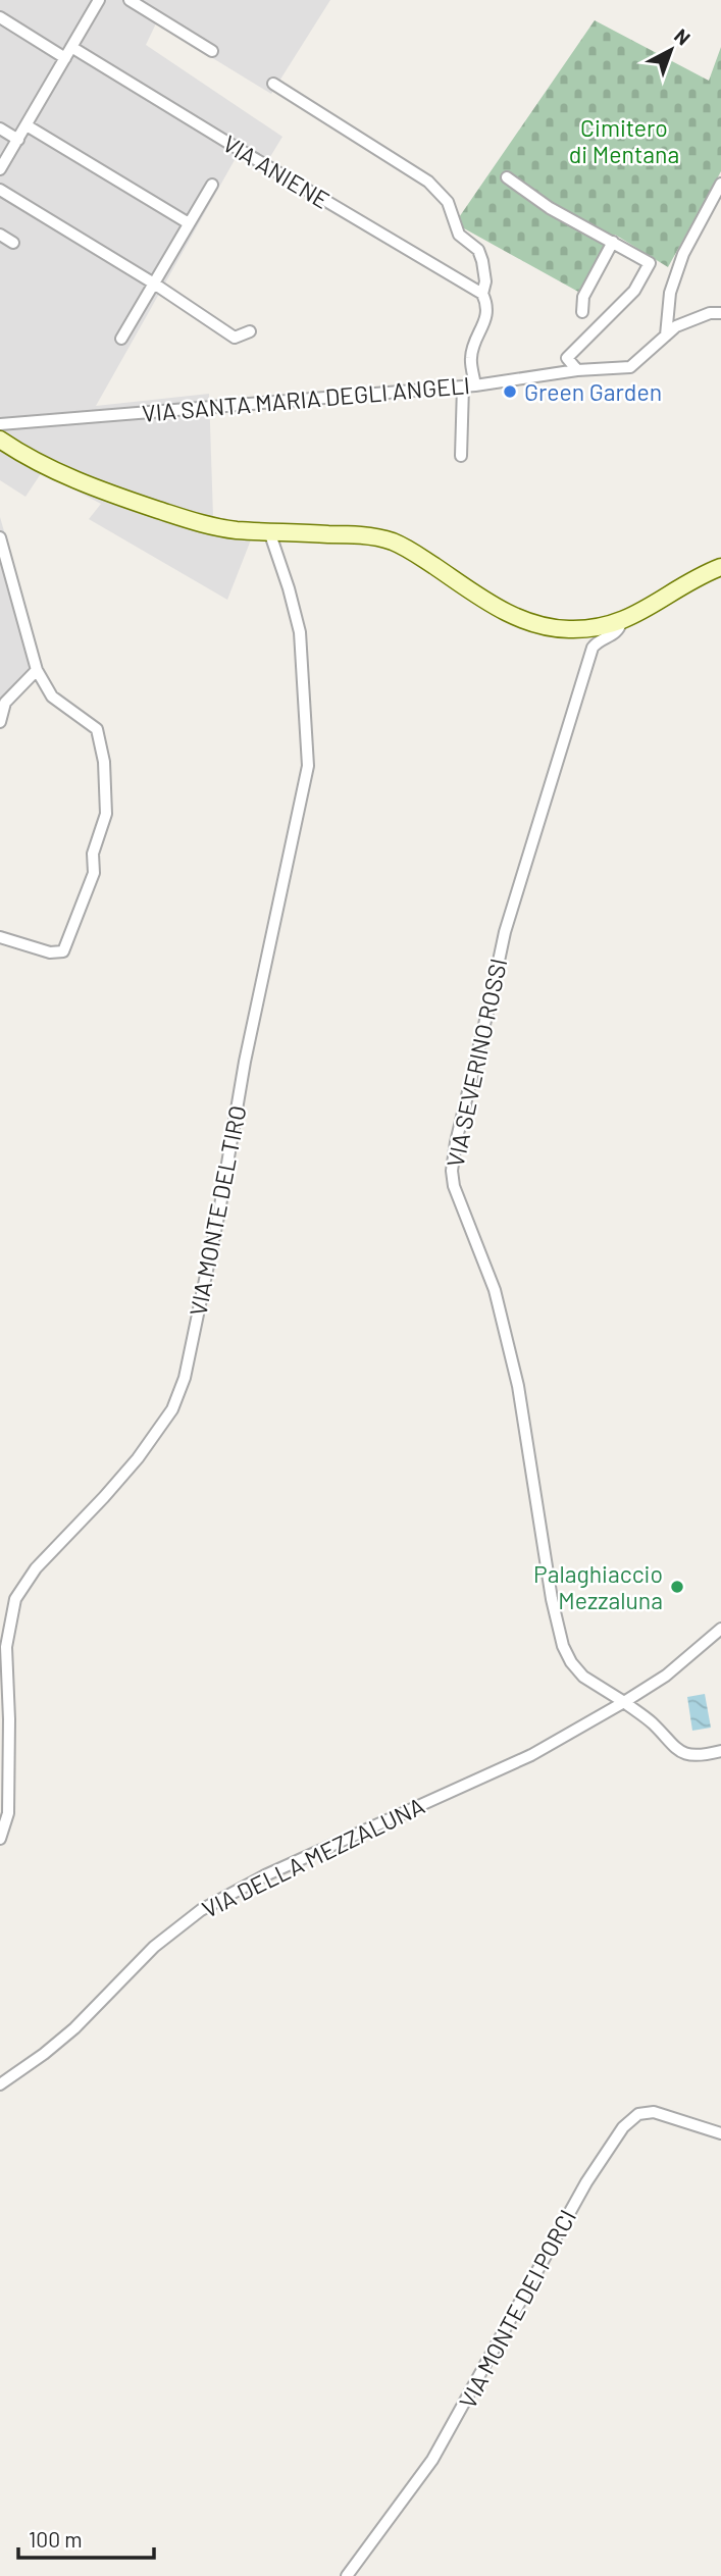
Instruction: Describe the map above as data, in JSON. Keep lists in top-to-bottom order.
{
  "streets": {
    "street": [
      "VIA ANIENE",
      "VIA SANTA MARIA DEGLI ANGELI",
      "VIA SEVERINO ROSSI",
      "VIA MONTE DEL TIRO",
      "VIA DELLA MEZZALUNA",
      "VIA MONTE DEI PORCI"
    ]
  },
  "crossings": [
    ["VIA SEVERINO ROSSI", "VIA DELLA MEZZALUNA"]
  ],
  "parks": ["Cimitero di Mentana"],
  "places": ["Green Garden", "Palaghiaccio Mezzaluna"],
  "scale_bar": "100 m",
  "north": "top right"
}
